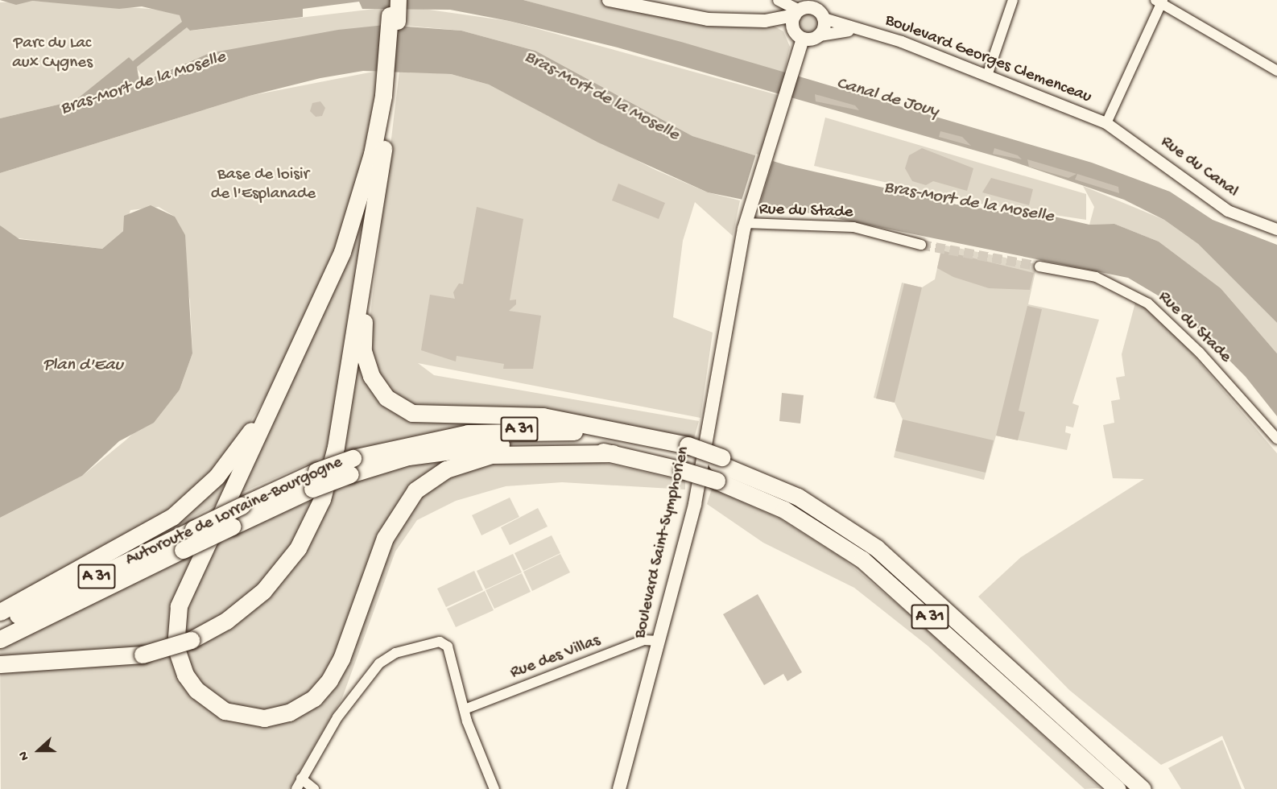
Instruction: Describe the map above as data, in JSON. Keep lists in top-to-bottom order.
{
  "streets": {
    "highway": ["A 31", "Autoroute de Lorraine-Bourgogne"],
    "main road": ["Boulevard Saint-Symphorien"],
    "street": [
      "Boulevard Georges Clemenceau",
      "Rue du Canal",
      "Rue du Stade",
      "Rue des Villas"
    ]
  },
  "crossings": [
    ["Boulevard Georges Clemenceau", "Rue du Canal"],
    ["Boulevard Georges Clemenceau", "Boulevard Saint-Symphorien"],
    ["Rue du Stade", "Boulevard Saint-Symphorien"],
    ["A 31", "Autoroute de Lorraine-Bourgogne"],
    ["Boulevard Saint-Symphorien", "Rue des Villas"]
  ],
  "water": ["Bras-Mort de la Moselle", "Canal de Jouy", "Plan d'Eau"],
  "parks": ["Parc du Lac aux Cygnes", "Base de loisir de l'Esplanade"],
  "north": "left"
}
